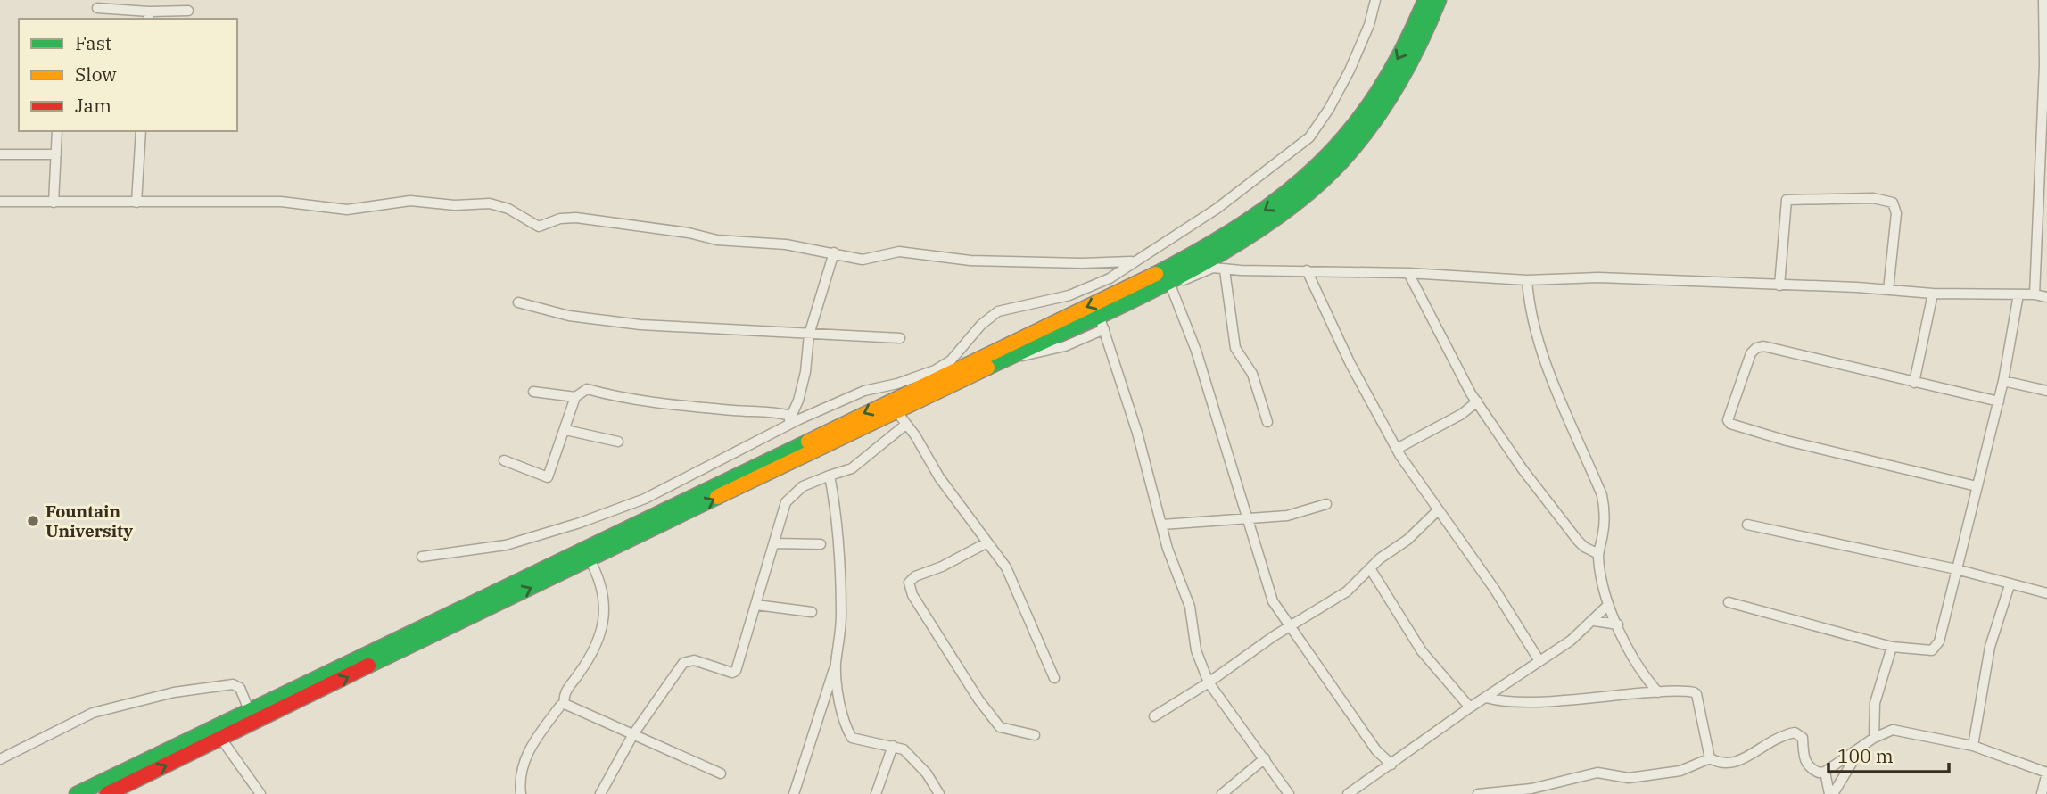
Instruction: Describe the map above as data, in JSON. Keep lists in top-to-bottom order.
{
  "places": ["Fountain University"],
  "legend": ["Fast", "Slow", "Jam"],
  "scale_bar": "100 m"
}
